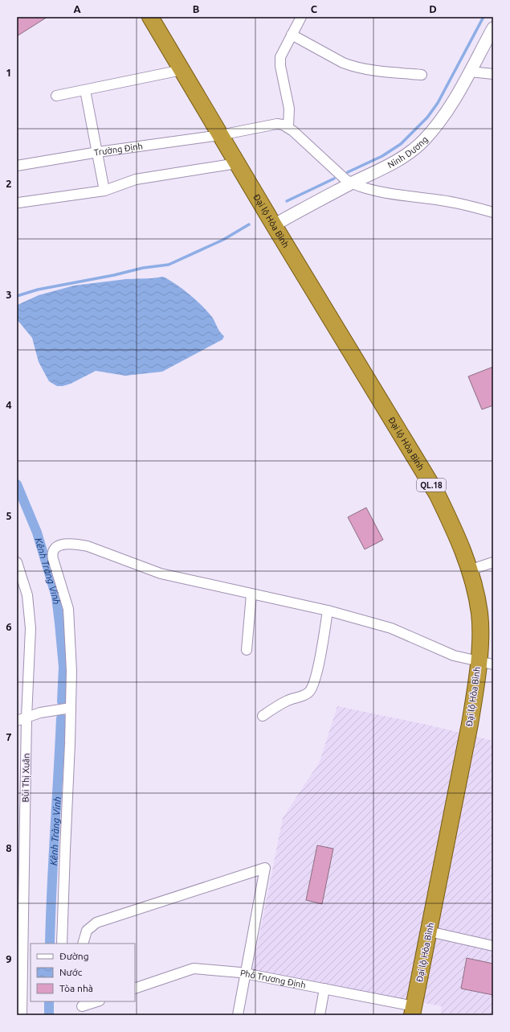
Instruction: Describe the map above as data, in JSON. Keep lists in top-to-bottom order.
{
  "streets": {
    "highway": ["Đại lộ Hòa Bình", "QL.18"],
    "street": [
      "Trường Định",
      "Ninh Dương",
      "Bùi Thị Xuân",
      "Phố Trương Định"
    ]
  },
  "crossings": [
    ["Trường Định", "Đại lộ Hòa Bình"],
    ["Ninh Dương", "Đại lộ Hòa Bình"],
    ["Đại lộ Hòa Bình", "Phố Trương Định"]
  ],
  "water": ["Kênh Tràng Vinh"],
  "legend": ["Đường", "Nước", "Tòa nhà"],
  "grid": {
    "columns": [
      "A",
      "B",
      "C",
      "D"
    ],
    "rows": [
      "1",
      "2",
      "3",
      "4",
      "5",
      "6",
      "7",
      "8",
      "9"
    ]
  }
}
